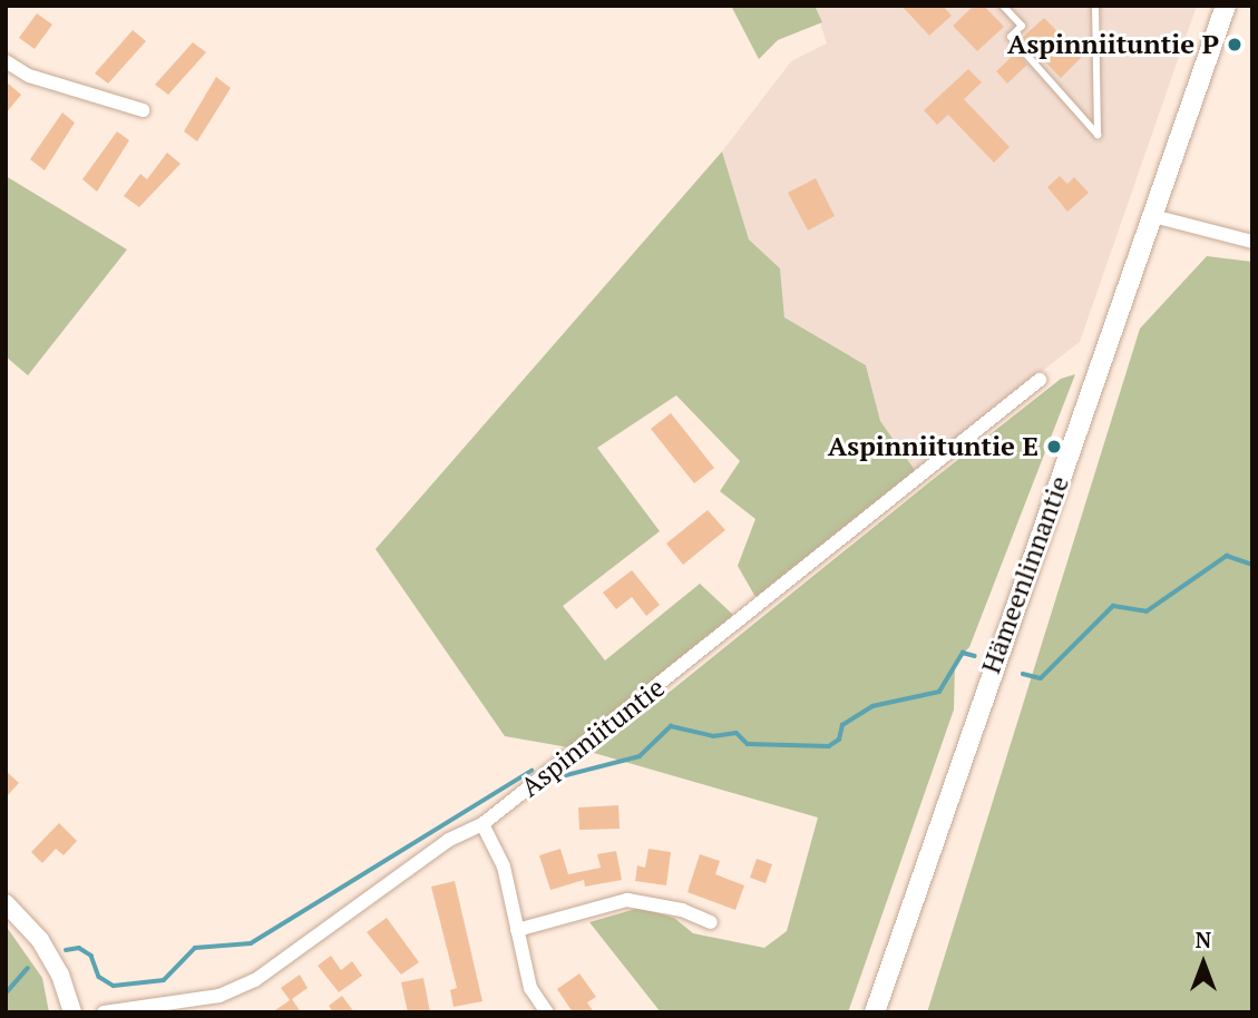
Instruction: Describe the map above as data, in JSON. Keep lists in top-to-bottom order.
{
  "streets": {
    "main road": ["Hämeenlinnantie"],
    "street": ["Aspinniituntie"]
  },
  "places": ["Aspinniituntie P", "Aspinniituntie E"],
  "north": "top"
}
